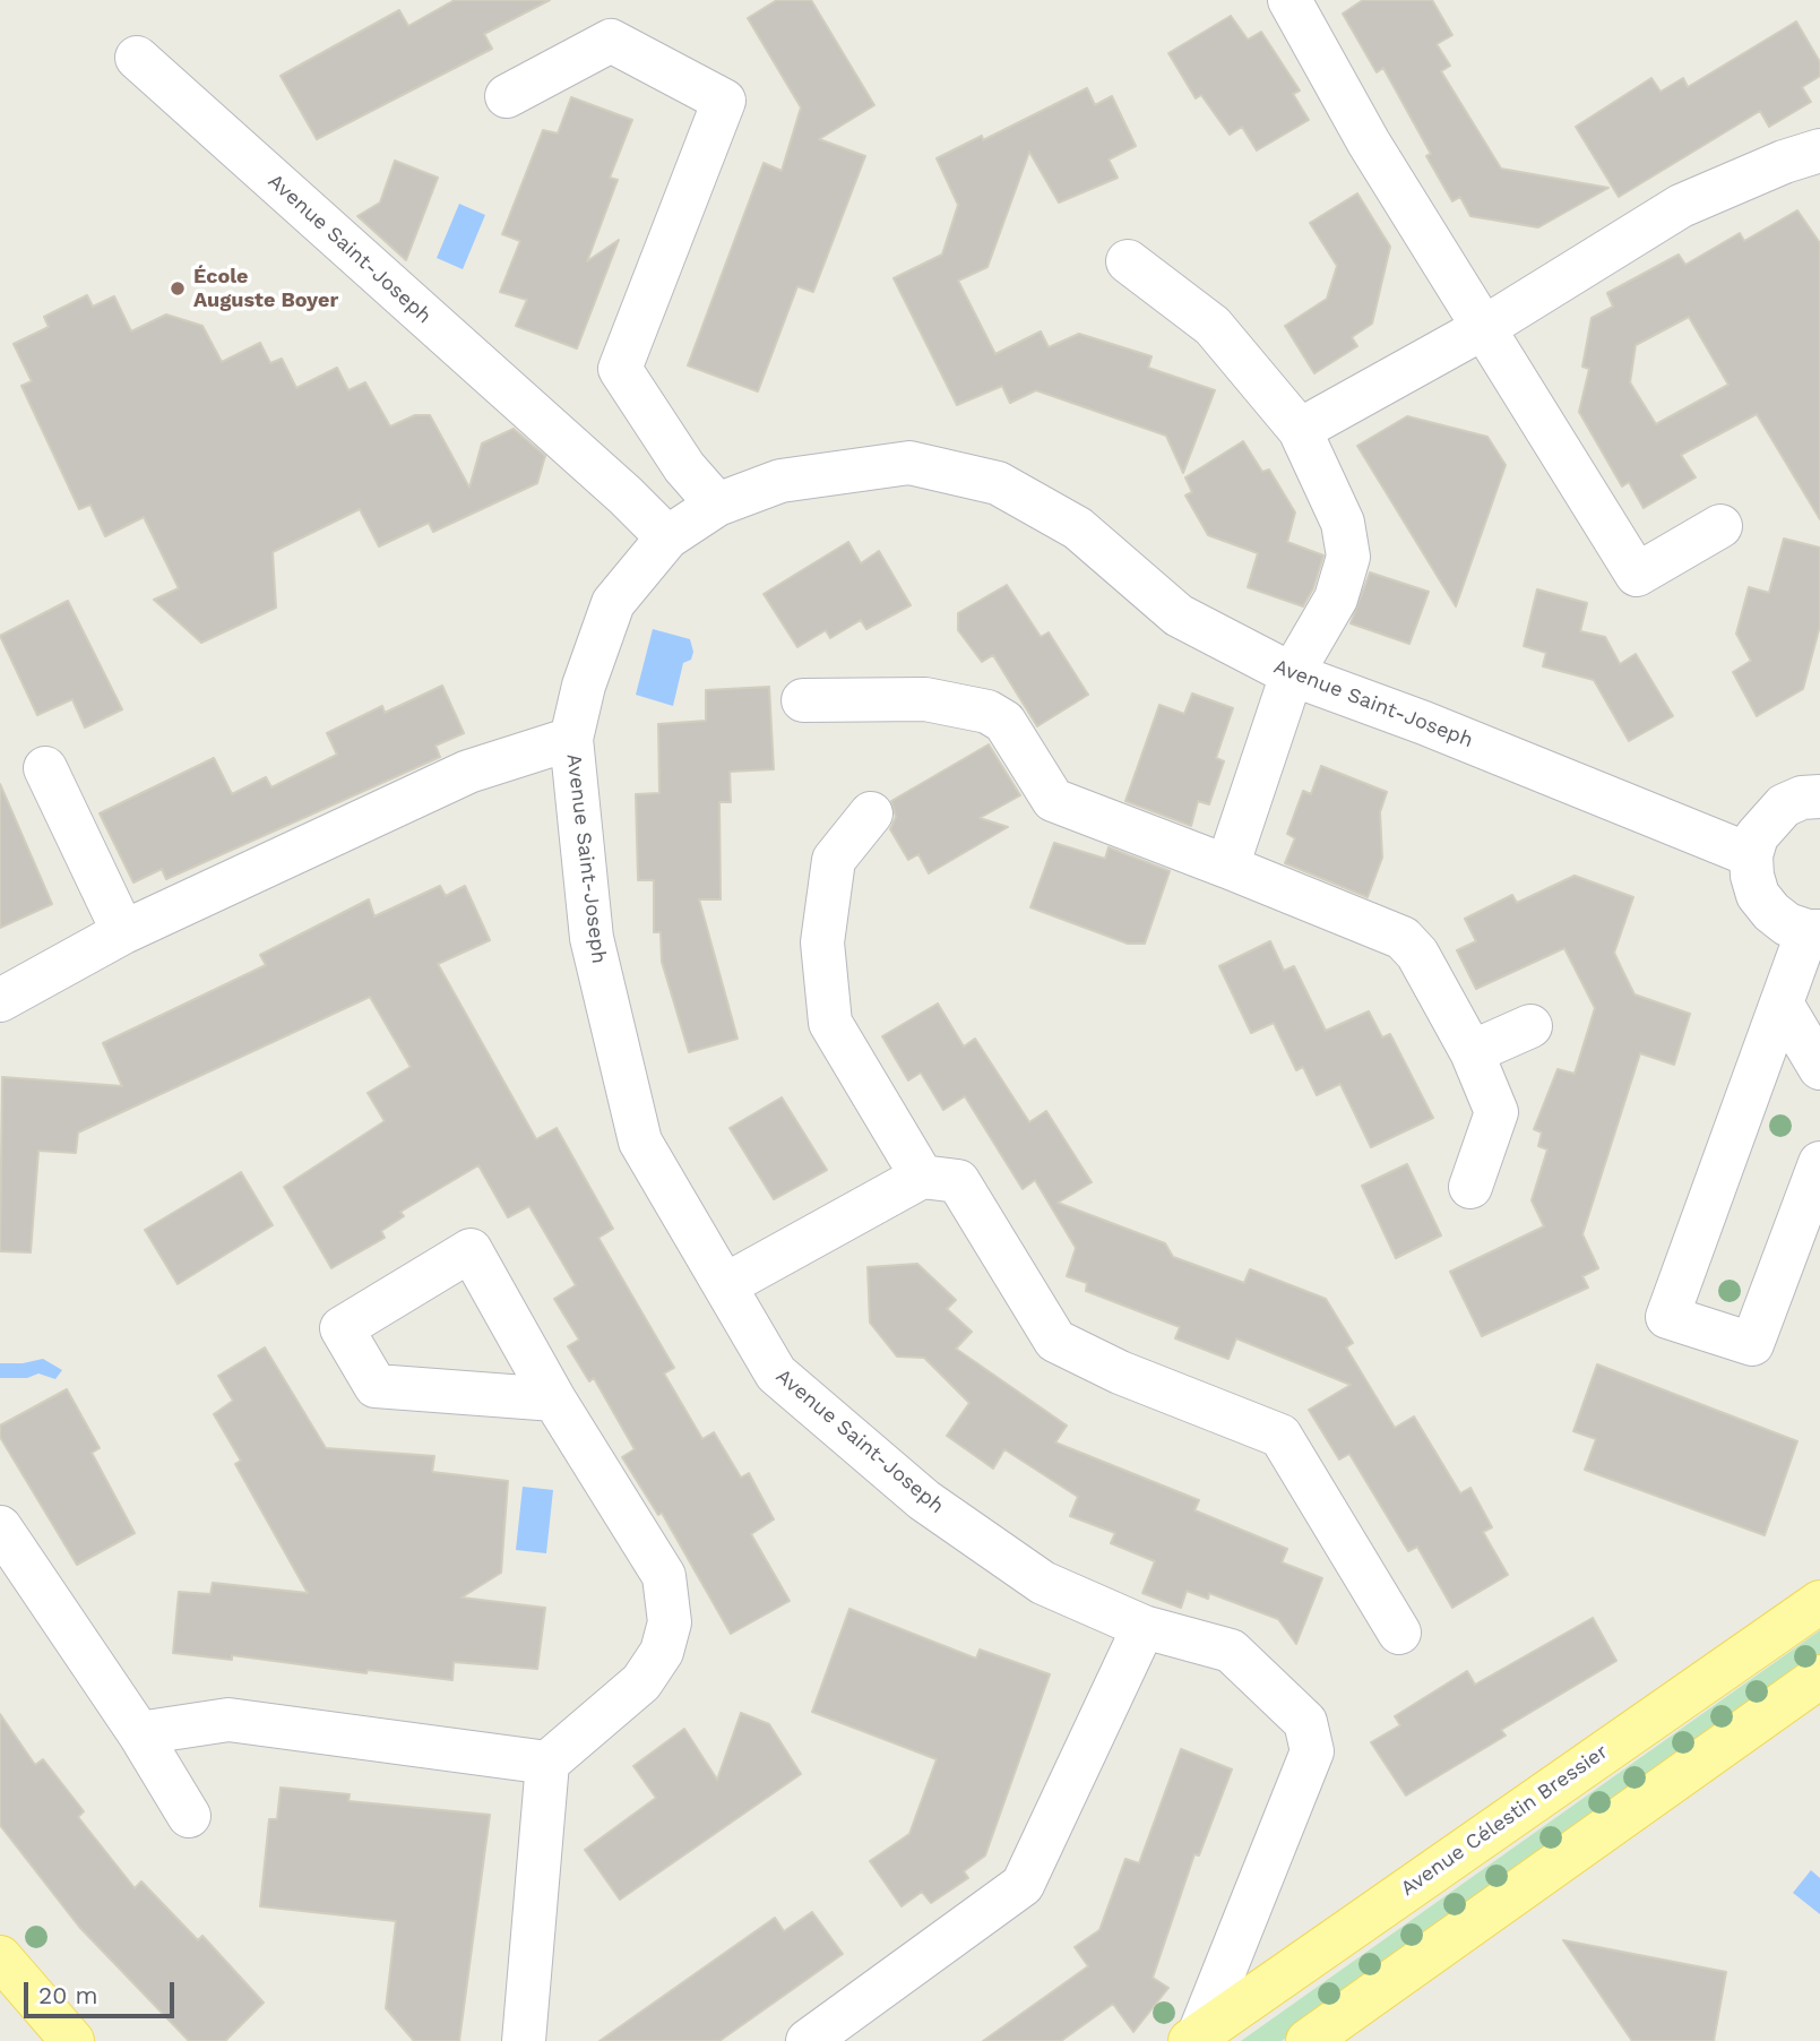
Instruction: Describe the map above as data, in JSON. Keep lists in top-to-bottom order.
{
  "streets": {
    "main road": ["Avenue Célestin Bressier"],
    "street": ["Avenue Saint-Joseph"]
  },
  "crossings": [
    ["Avenue Saint-Joseph", "Avenue Célestin Bressier"]
  ],
  "places": ["École Auguste Boyer"],
  "scale_bar": "20 m"
}
